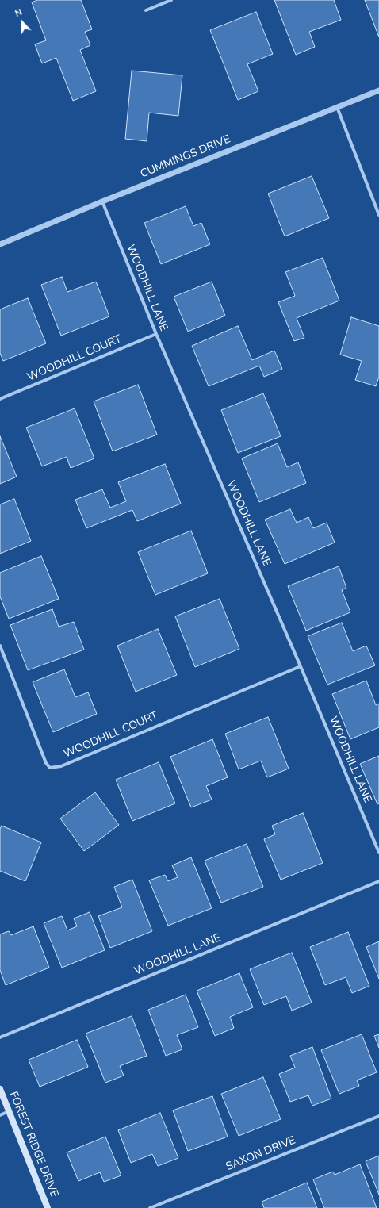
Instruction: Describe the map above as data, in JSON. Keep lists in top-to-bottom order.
{
  "streets": {
    "main road": ["FOREST RIDGE DRIVE"],
    "street": [
      "CUMMINGS DRIVE",
      "WOODHILL LANE",
      "WOODHILL COURT",
      "SAXON DRIVE"
    ]
  },
  "crossings": [
    ["CUMMINGS DRIVE", "WOODHILL LANE"],
    ["WOODHILL LANE", "WOODHILL COURT"]
  ],
  "north": "top"
}
